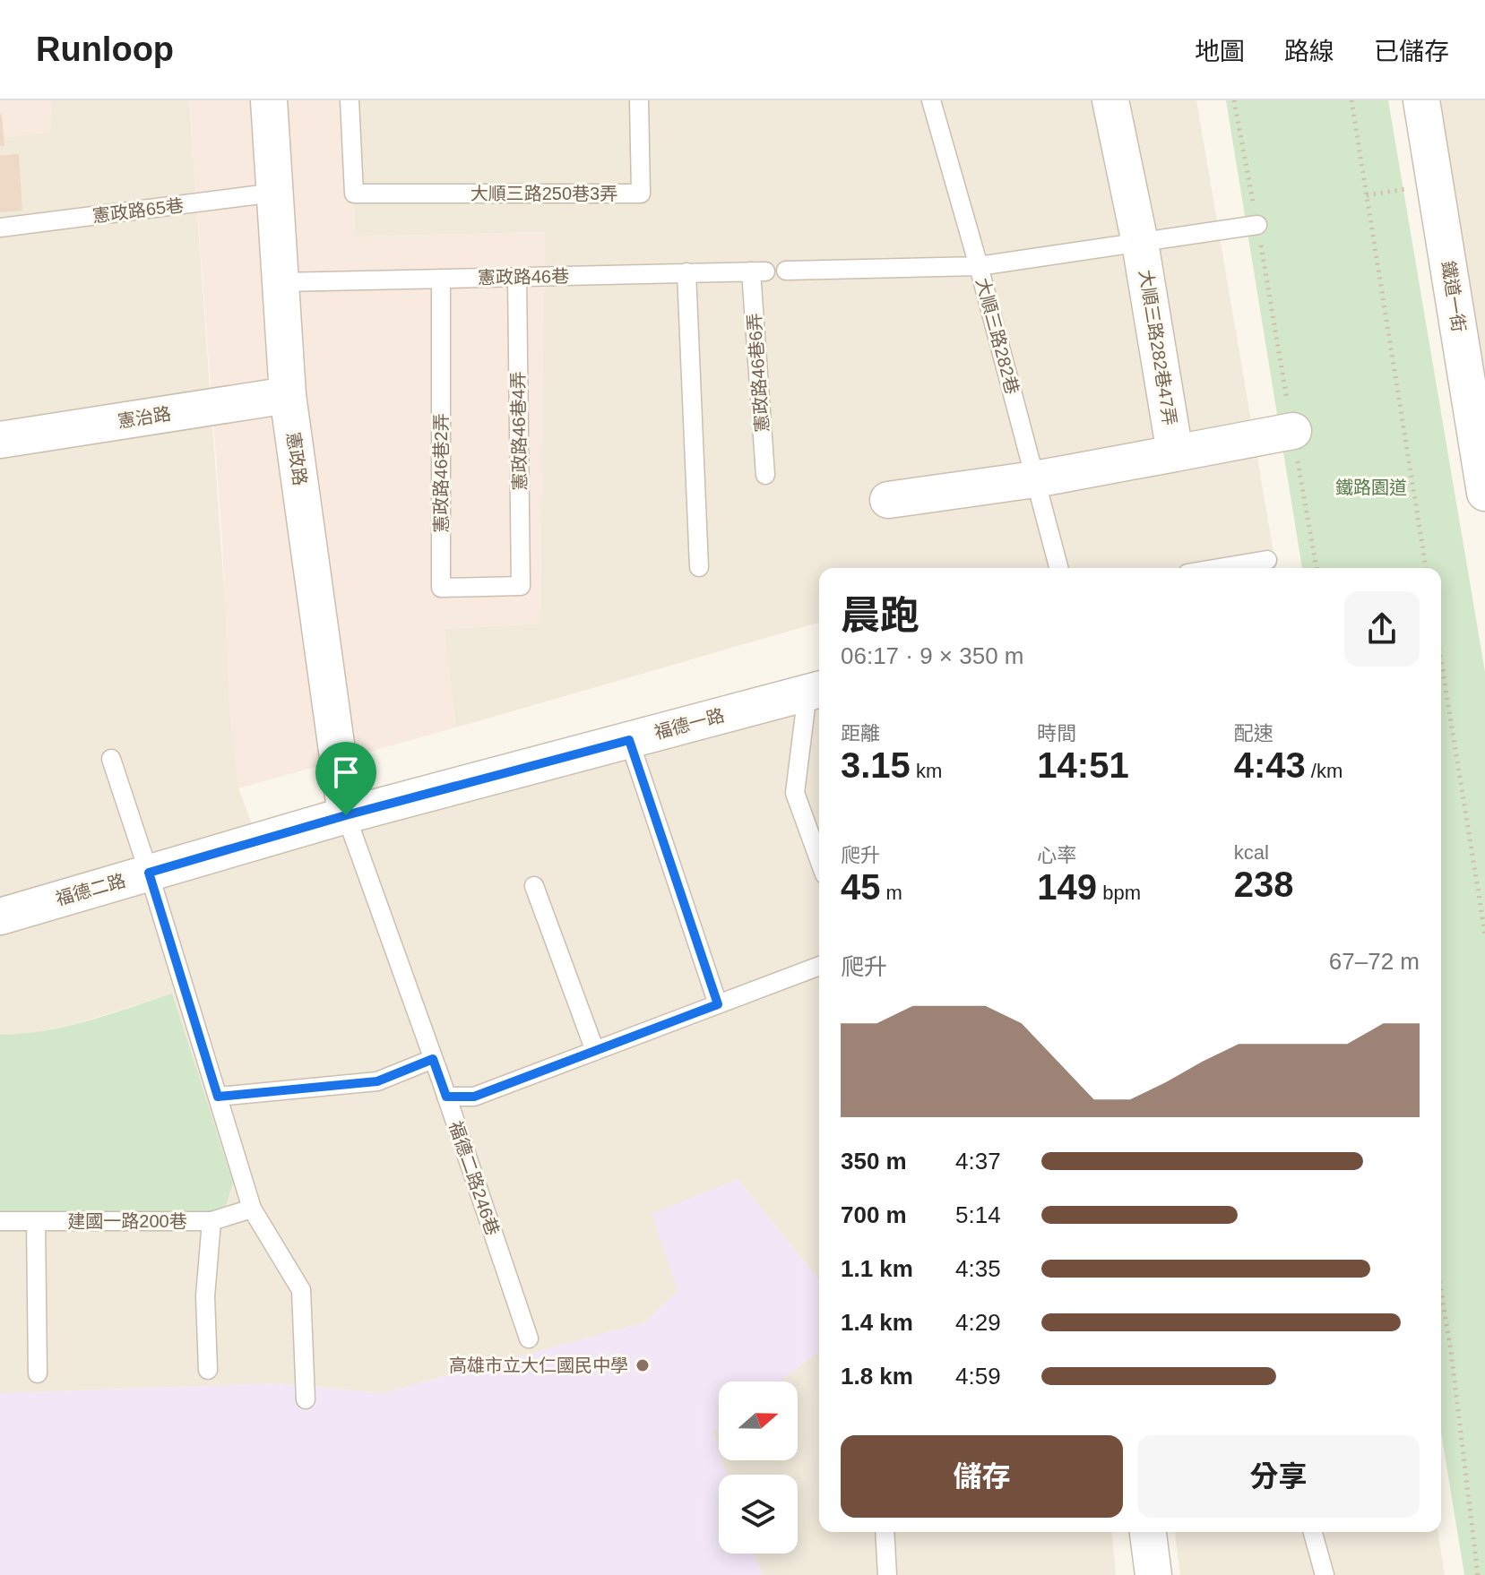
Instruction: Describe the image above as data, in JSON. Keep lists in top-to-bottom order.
{
  "streets": {
    "street": [
      "鐵道一街",
      "大順三路282巷47弄",
      "憲治路",
      "憲政路",
      "福德一路",
      "福德二路"
    ],
    "lane": [
      "大順三路250巷3弄",
      "憲政路65巷",
      "憲政路46巷",
      "大順三路282巷",
      "憲政路46巷6弄",
      "憲政路46巷4弄",
      "憲政路46巷2弄",
      "福德二路246巷",
      "建國一路200巷"
    ]
  },
  "crossings": [
    ["憲政路65巷", "憲政路"],
    ["憲政路46巷", "憲政路46巷6弄"],
    ["憲政路46巷", "憲政路46巷4弄"],
    ["憲政路46巷", "憲政路"],
    ["憲政路46巷", "憲政路46巷2弄"],
    ["憲治路", "憲政路"],
    ["憲政路46巷4弄", "憲政路46巷2弄"],
    ["憲政路", "福德一路"],
    ["憲政路", "福德二路"],
    ["憲政路", "福德二路246巷"],
    ["福德一路", "福德二路"],
    ["福德一路", "福德二路246巷"],
    ["福德二路", "福德二路246巷"]
  ],
  "parks": ["鐵路園道"],
  "places": ["高雄市立大仁國民中學"],
  "north": "right",
  "page": {
    "header": "Runloop",
    "nav": ["地圖", "路線", "已儲存"],
    "heading": ["晨跑", "06:17 · 9 × 350 m"],
    "stats": [
      ["距離", "3.15 km"],
      ["時間", "14:51"],
      ["配速", "4:43 /km"],
      ["爬升", "45 m"],
      ["心率", "149 bpm"],
      ["kcal", "238"]
    ],
    "chart": ["爬升", "67–72 m"],
    "list": [
      {
        "name": "350 m",
        "note": "4:37"
      },
      {
        "name": "700 m",
        "note": "5:14"
      },
      {
        "name": "1.1 km",
        "note": "4:35"
      },
      {
        "name": "1.4 km",
        "note": "4:29"
      },
      {
        "name": "1.8 km",
        "note": "4:59"
      }
    ],
    "buttons": ["儲存", "分享"]
  }
}
